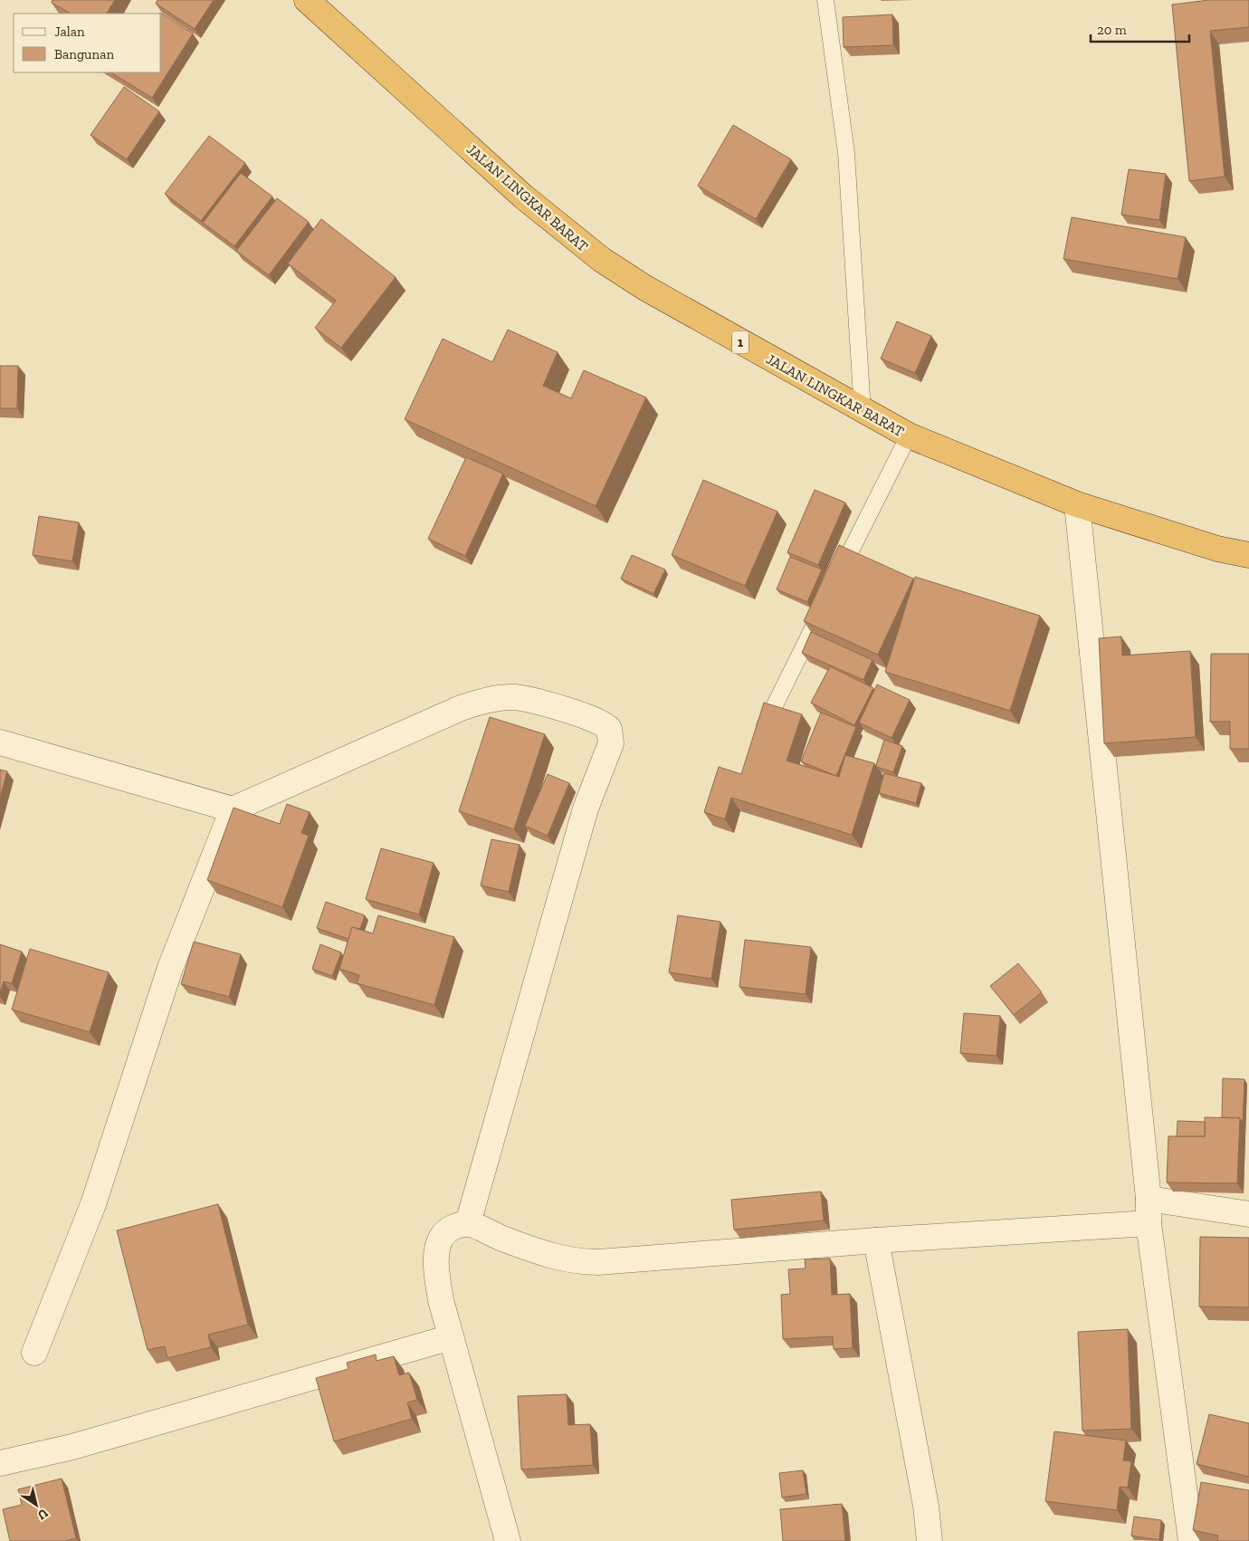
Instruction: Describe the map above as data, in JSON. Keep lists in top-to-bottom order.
{
  "streets": {
    "highway": ["JALAN LINGKAR BARAT", "1"]
  },
  "legend": ["Jalan", "Bangunan"],
  "scale_bar": "20 m",
  "north": "bottom right"
}
